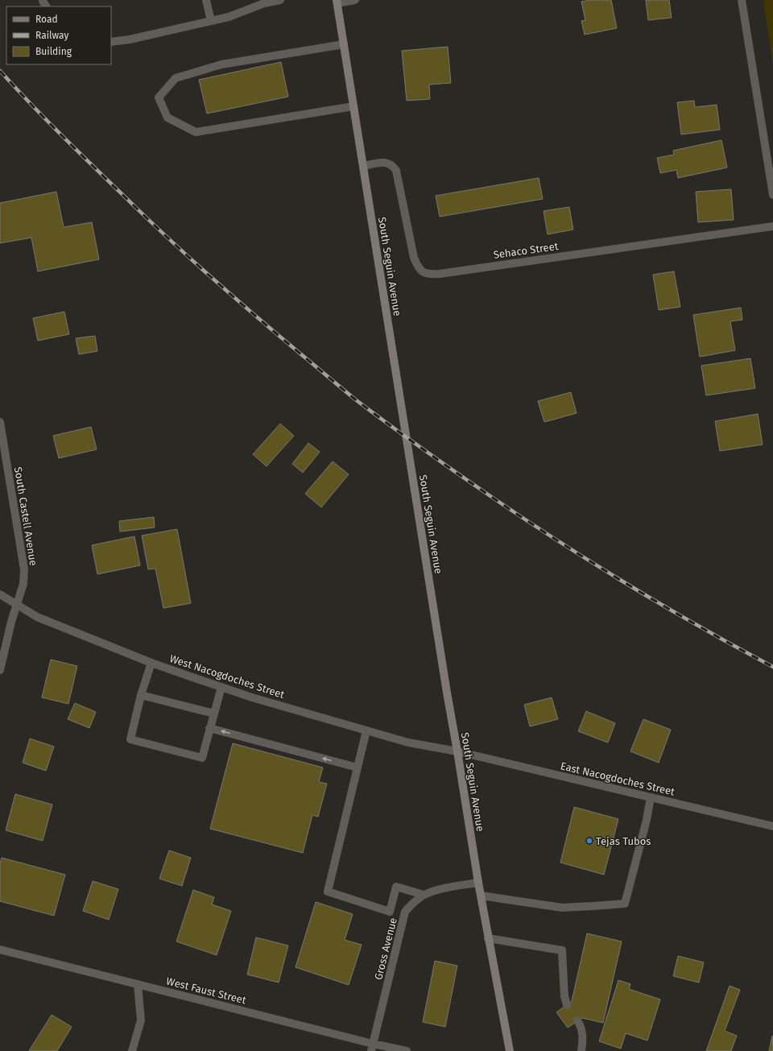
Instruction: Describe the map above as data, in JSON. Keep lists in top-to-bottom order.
{
  "streets": {
    "main road": ["South Seguin Avenue"],
    "street": [
      "Sehaco Street",
      "South Castell Avenue",
      "West Nacogdoches Street",
      "East Nacogdoches Street",
      "Gross Avenue",
      "West Faust Street"
    ]
  },
  "crossings": [
    ["Sehaco Street", "South Seguin Avenue"],
    ["South Seguin Avenue", "West Nacogdoches Street"],
    ["South Seguin Avenue", "East Nacogdoches Street"],
    ["South Seguin Avenue", "Gross Avenue"],
    ["South Castell Avenue", "West Nacogdoches Street"],
    ["West Nacogdoches Street", "East Nacogdoches Street"],
    ["Gross Avenue", "West Faust Street"]
  ],
  "places": ["Tejas Tubos"],
  "legend": ["Road", "Railway", "Building"]
}
